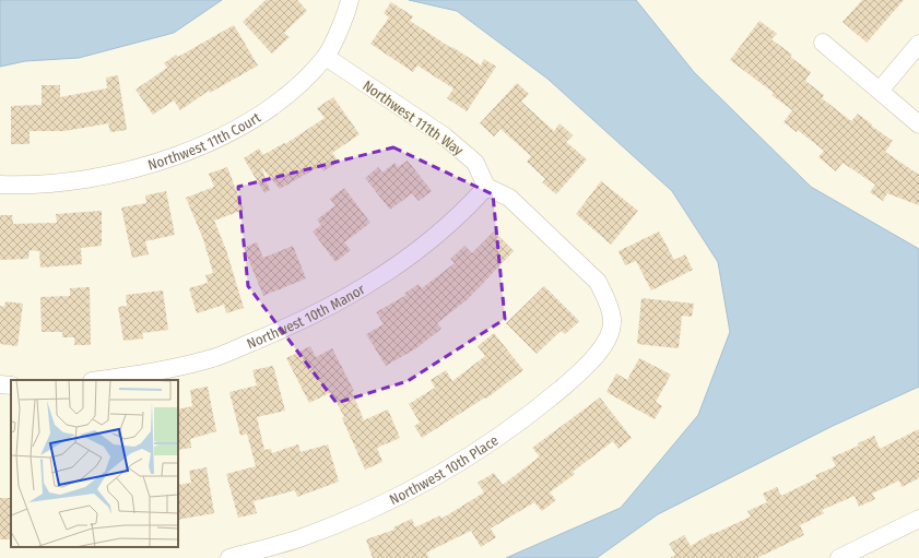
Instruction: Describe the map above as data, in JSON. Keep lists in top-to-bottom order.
{
  "streets": {
    "street": [
      "Northwest 111th Way",
      "Northwest 11th Court",
      "Northwest 10th Manor",
      "Northwest 10th Place"
    ]
  },
  "crossings": [
    ["Northwest 111th Way", "Northwest 11th Court"],
    ["Northwest 111th Way", "Northwest 10th Manor"],
    ["Northwest 111th Way", "Northwest 10th Place"],
    ["Northwest 10th Manor", "Northwest 10th Place"]
  ]
}
